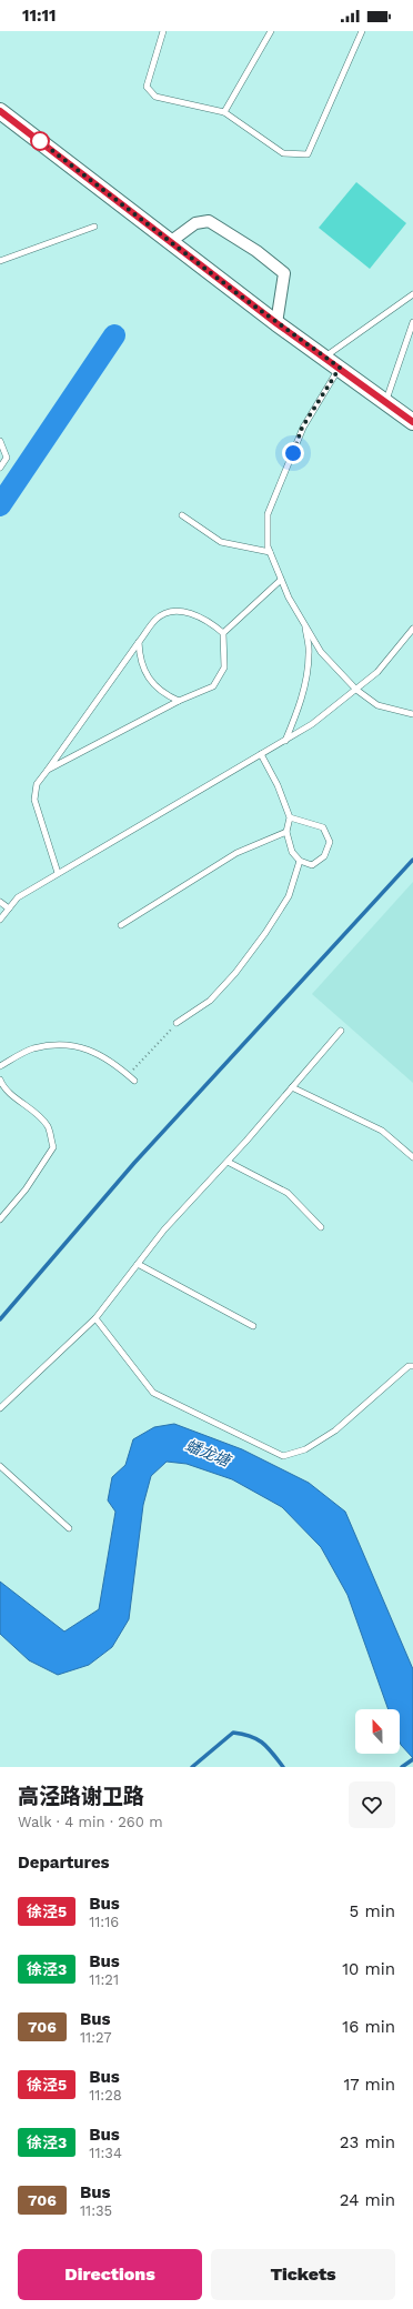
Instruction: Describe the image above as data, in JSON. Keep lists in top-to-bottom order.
{
  "water": ["蟠龙塘"],
  "lines": ["bus line 徐泾5"],
  "north": "top",
  "page": {
    "status": "11:11",
    "heading": [
      ["高泾路谢卫路", "Walk · 4 min · 260 m"],
      "Departures"
    ],
    "list": [
      {
        "mark": "徐泾5",
        "name": "Bus",
        "note": "11:16",
        "value": "5 min"
      },
      {
        "mark": "徐泾3",
        "name": "Bus",
        "note": "11:21",
        "value": "10 min"
      },
      {
        "mark": "706",
        "name": "Bus",
        "note": "11:27",
        "value": "16 min"
      },
      {
        "mark": "徐泾5",
        "name": "Bus",
        "note": "11:28",
        "value": "17 min"
      },
      {
        "mark": "徐泾3",
        "name": "Bus",
        "note": "11:34",
        "value": "23 min"
      },
      {
        "mark": "706",
        "name": "Bus",
        "note": "11:35",
        "value": "24 min"
      }
    ],
    "buttons": ["Directions", "Tickets"]
  }
}
